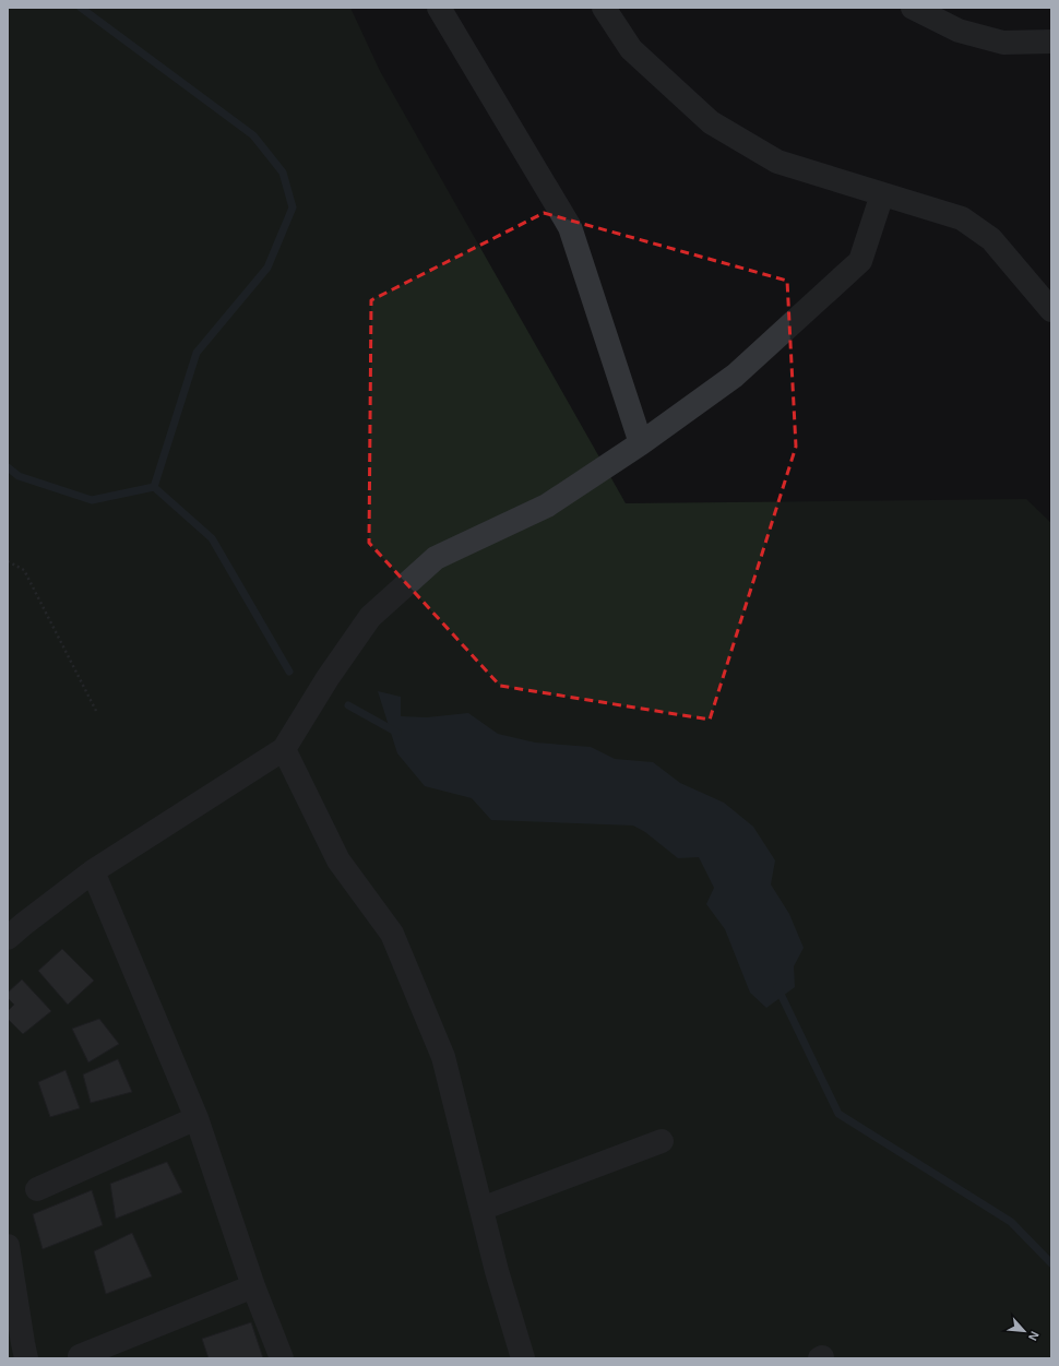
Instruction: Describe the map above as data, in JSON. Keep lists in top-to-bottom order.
{
  "north": "bottom right"
}
